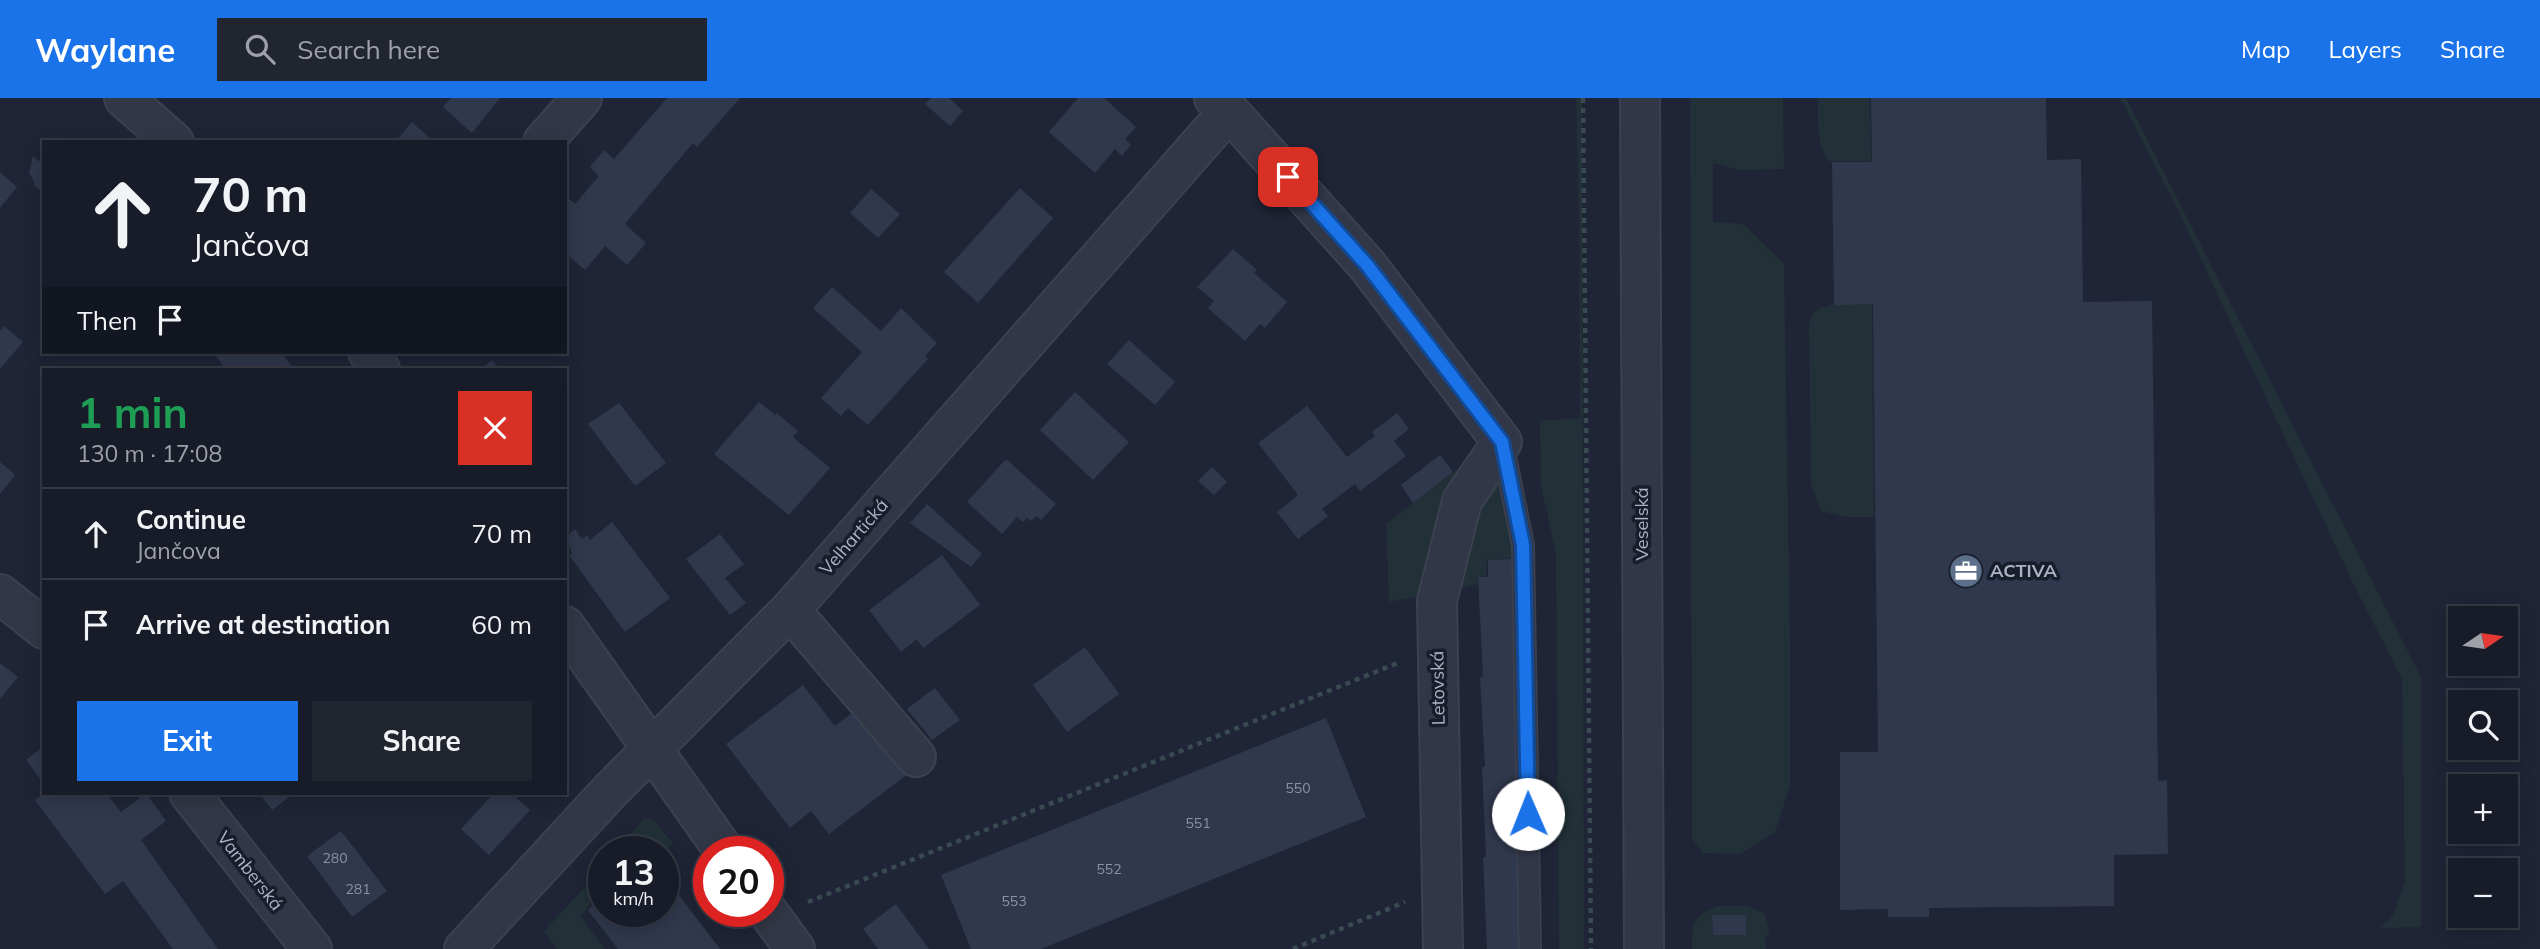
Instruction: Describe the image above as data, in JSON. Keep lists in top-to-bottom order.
{
  "streets": {
    "street": [
      "Veselská",
      "Velhartická",
      "Letovská",
      "Vamberská"
    ]
  },
  "places": {
    "office": ["ACTIVA"]
  },
  "house_numbers": [
    "550",
    "551",
    "280",
    "552",
    "281",
    "553"
  ],
  "north": "right",
  "page": {
    "header": "Waylane",
    "search": "Search here",
    "nav": ["Map", "Layers", "Share"],
    "turn": ["70 m", "Jančova"],
    "then": "Then",
    "heading": ["1 min", "130 m · 17:08"],
    "list": [
      {
        "name": "Continue",
        "note": "Jančova",
        "value": "70 m"
      },
      {
        "name": "Arrive at destination",
        "value": "60 m"
      }
    ],
    "map_buttons": ["+", "−"],
    "buttons": ["Exit", "Share"],
    "speed": "13 km/h",
    "limit": "20"
  }
}
